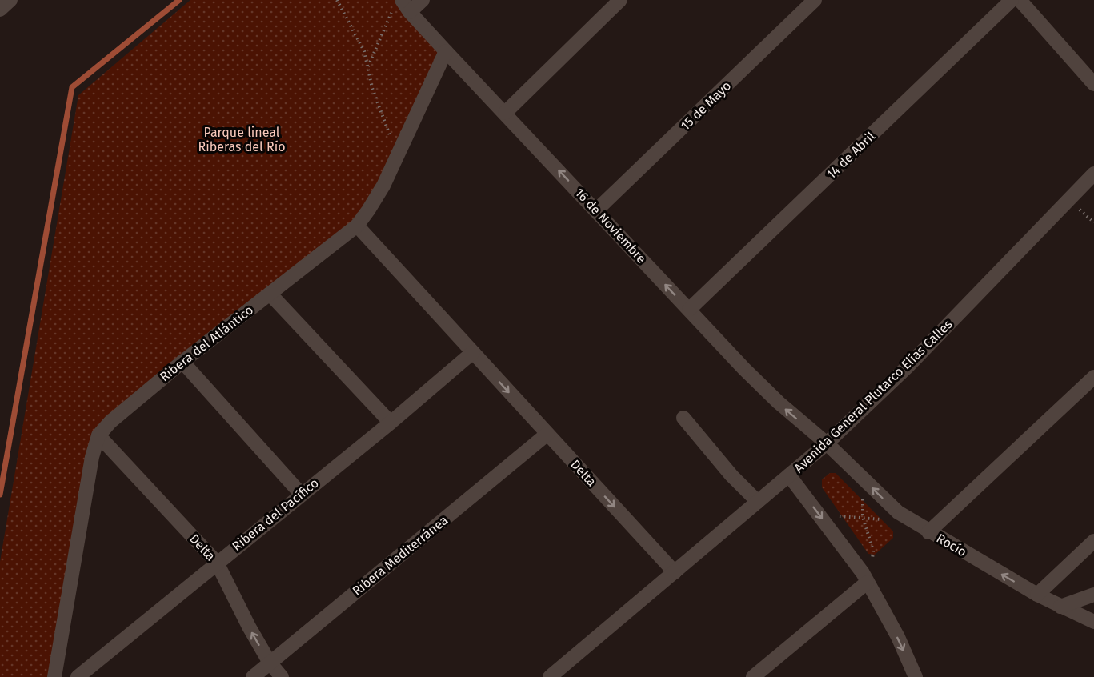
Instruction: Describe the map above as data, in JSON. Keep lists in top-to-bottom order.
{
  "streets": {
    "street": [
      "15 de Mayo",
      "14 de Abril",
      "16 de Noviembre",
      "Ribera del Atlántico",
      "Avenida General Plutarco Elías Calles",
      "Delta",
      "Ribera del Pacífico",
      "Rocío",
      "Ribera Mediterránea"
    ]
  },
  "crossings": [
    ["15 de Mayo", "16 de Noviembre"],
    ["14 de Abril", "16 de Noviembre"],
    ["16 de Noviembre", "Ribera del Atlántico"],
    ["16 de Noviembre", "Avenida General Plutarco Elías Calles"],
    ["16 de Noviembre", "Rocío"],
    ["Ribera del Atlántico", "Delta"],
    ["Avenida General Plutarco Elías Calles", "Delta"],
    ["Avenida General Plutarco Elías Calles", "Rocío"],
    ["Delta", "Ribera del Pacífico"],
    ["Delta", "Ribera Mediterránea"]
  ],
  "one_way": ["16 de Noviembre"],
  "parks": ["Parque lineal Riberas del Río"]
}
